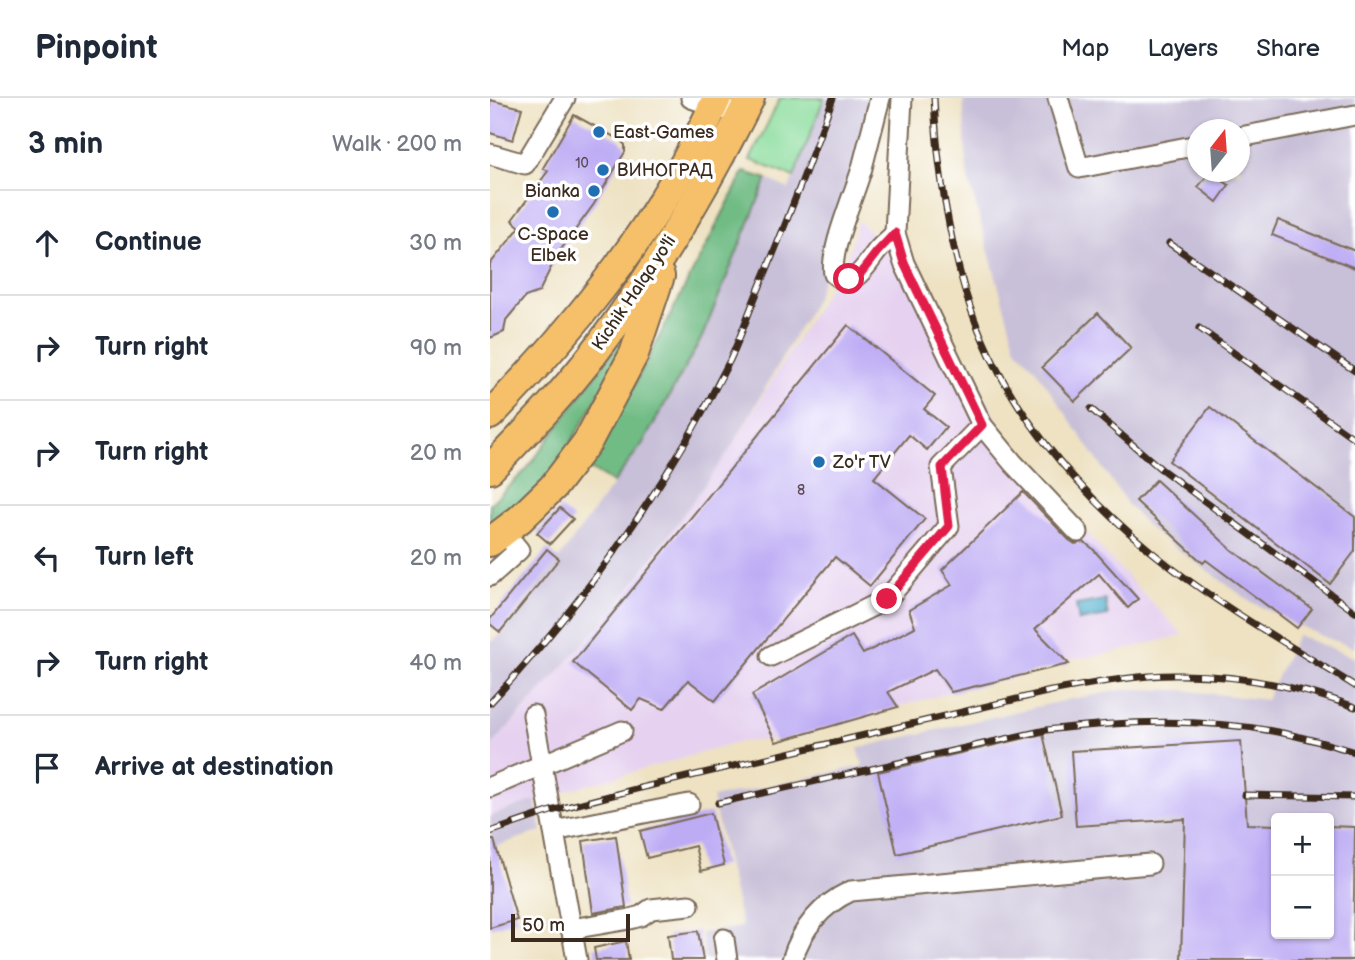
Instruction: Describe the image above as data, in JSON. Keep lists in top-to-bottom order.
{
  "streets": {
    "highway": ["Kichik Halqa yo'li"]
  },
  "places": [
    "East-Games",
    "ВИНОГРАД",
    "Bianka",
    "C-Space Elbek",
    "Zo'r TV"
  ],
  "house_numbers": ["10", "8"],
  "scale_bar": "50 m",
  "north": "top",
  "page": {
    "header": "Pinpoint",
    "nav": ["Map", "Layers", "Share"],
    "heading": ["3 min", "Walk · 200 m"],
    "list": [
      ["Continue", "30 m"],
      ["Turn right", "90 m"],
      ["Turn right", "20 m"],
      ["Turn left", "20 m"],
      ["Turn right", "40 m"],
      "Arrive at destination"
    ],
    "map_buttons": ["+", "−"],
    "scale": "50 m"
  }
}
